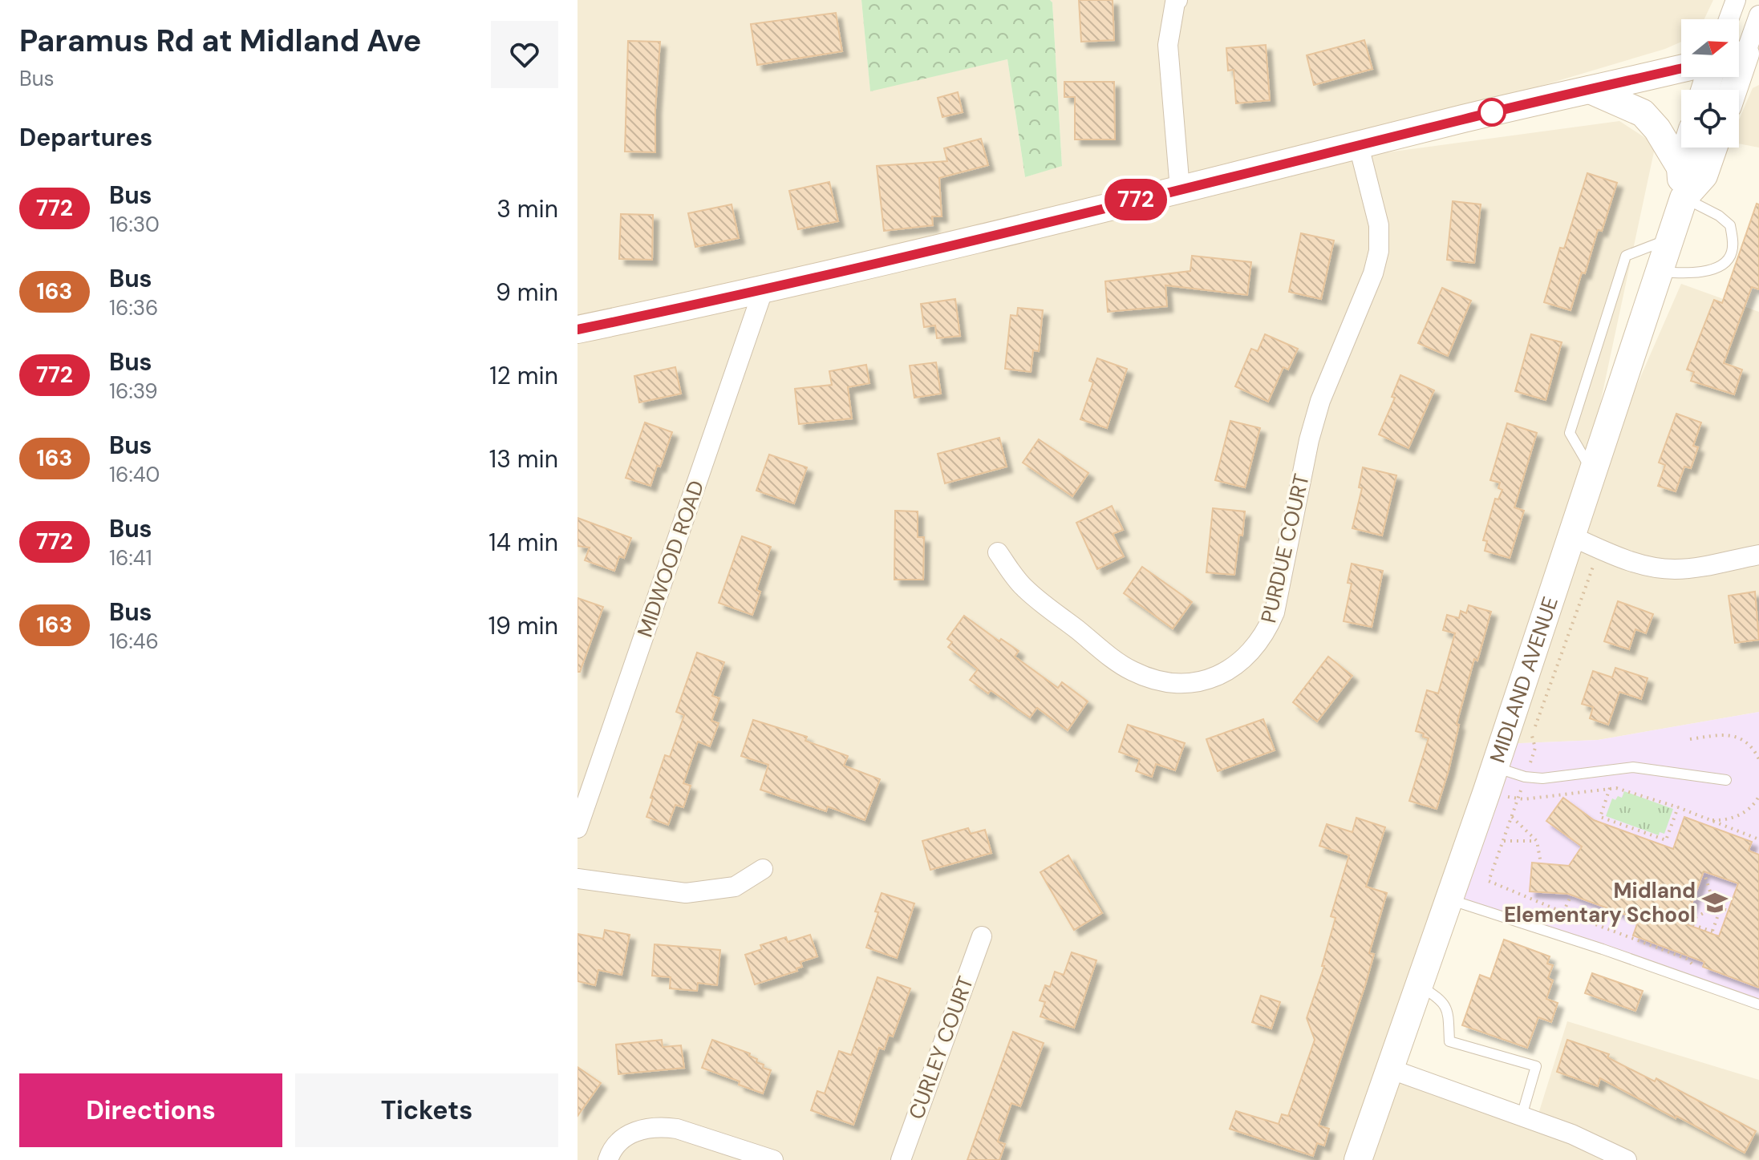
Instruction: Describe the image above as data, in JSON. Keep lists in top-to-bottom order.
{
  "streets": {
    "street": [
      "PURDUE COURT",
      "MIDWOOD ROAD",
      "MIDLAND AVENUE",
      "CURLEY COURT"
    ]
  },
  "places": {
    "school or university": ["Midland Elementary School"]
  },
  "lines": ["bus line 772"],
  "north": "right",
  "page": {
    "heading": [
      ["Paramus Rd at Midland Ave", "Bus"],
      "Departures"
    ],
    "on_map": "772",
    "list": [
      {
        "mark": "772",
        "name": "Bus",
        "note": "16:30",
        "value": "3 min"
      },
      {
        "mark": "163",
        "name": "Bus",
        "note": "16:36",
        "value": "9 min"
      },
      {
        "mark": "772",
        "name": "Bus",
        "note": "16:39",
        "value": "12 min"
      },
      {
        "mark": "163",
        "name": "Bus",
        "note": "16:40",
        "value": "13 min"
      },
      {
        "mark": "772",
        "name": "Bus",
        "note": "16:41",
        "value": "14 min"
      },
      {
        "mark": "163",
        "name": "Bus",
        "note": "16:46",
        "value": "19 min"
      }
    ],
    "buttons": ["Directions", "Tickets"]
  }
}
